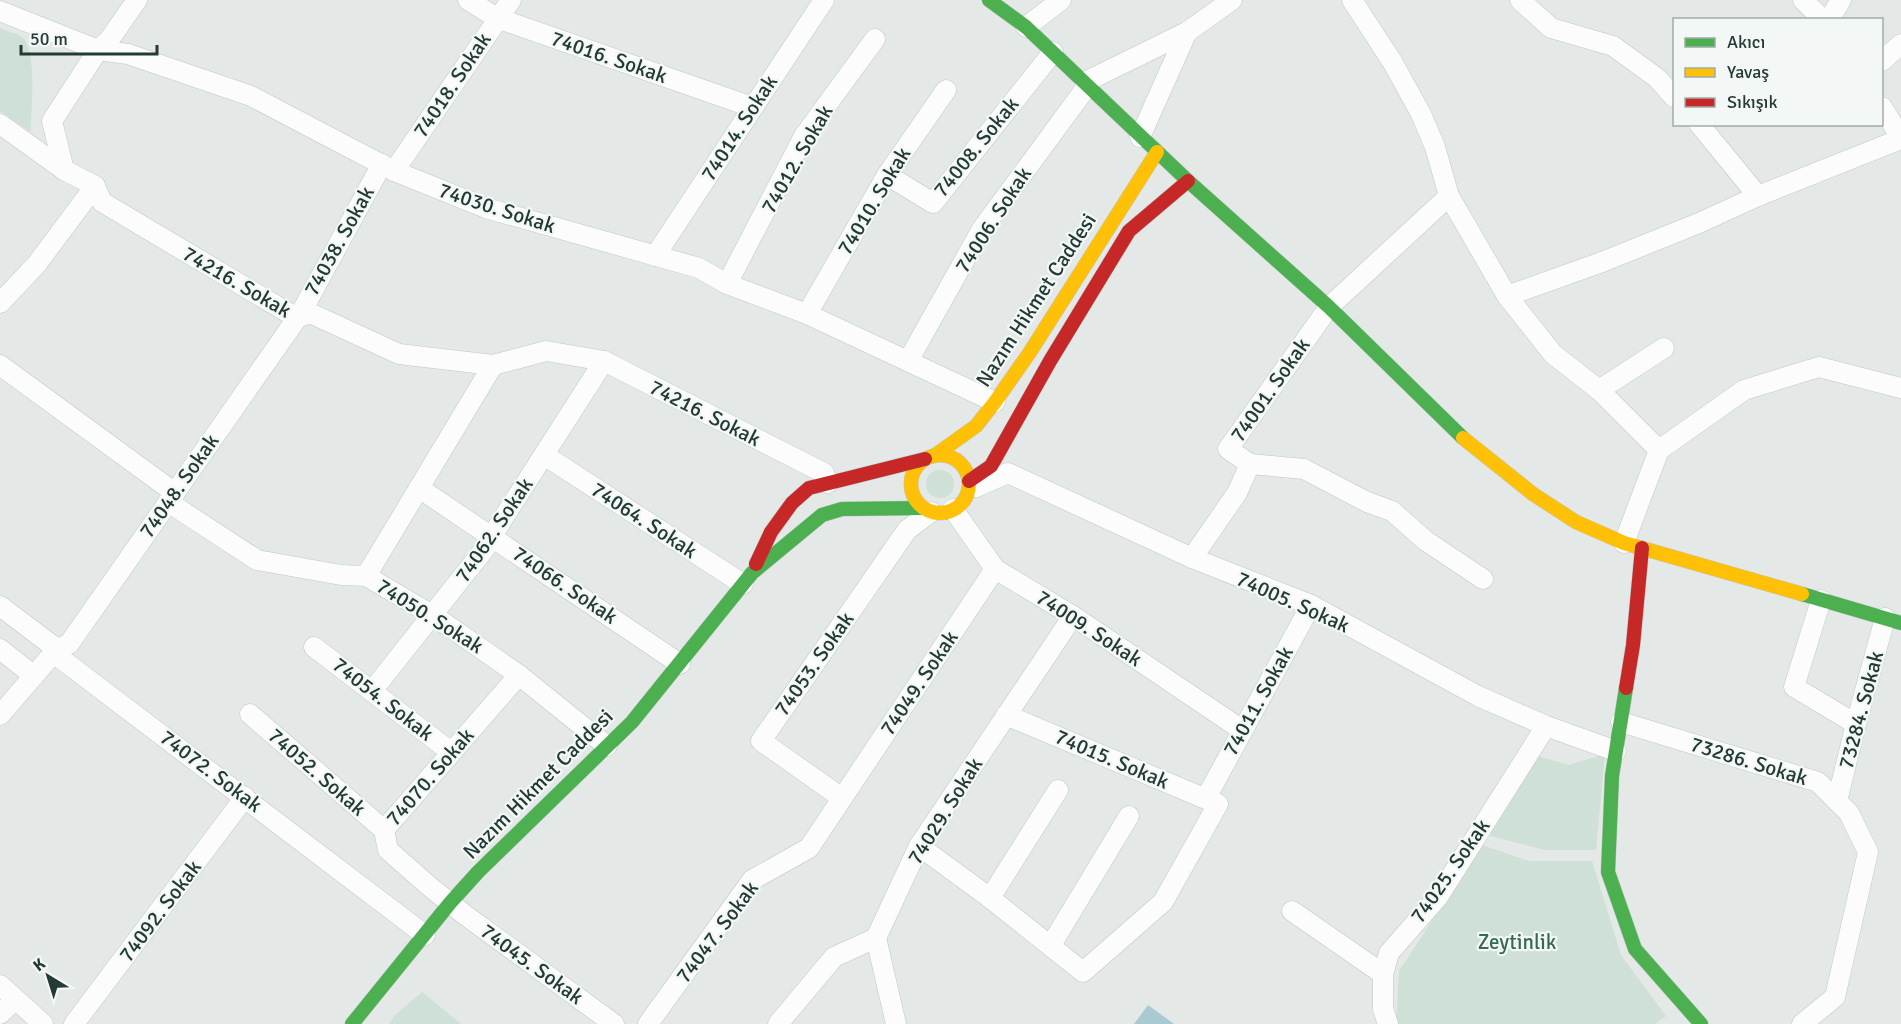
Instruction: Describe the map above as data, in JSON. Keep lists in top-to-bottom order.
{
  "streets": {
    "main road": ["Nazım Hikmet Caddesi"],
    "street": [
      "74016. Sokak",
      "74018. Sokak",
      "74014. Sokak",
      "74008. Sokak",
      "74012. Sokak",
      "74010. Sokak",
      "74030. Sokak",
      "74006. Sokak",
      "74038. Sokak",
      "74216. Sokak",
      "74001. Sokak",
      "74048. Sokak",
      "74064. Sokak",
      "74062. Sokak",
      "74066. Sokak",
      "74005. Sokak",
      "74050. Sokak",
      "74009. Sokak",
      "74053. Sokak",
      "74049. Sokak",
      "74054. Sokak",
      "74011. Sokak",
      "73284. Sokak",
      "74015. Sokak",
      "73286. Sokak",
      "74072. Sokak",
      "74052. Sokak",
      "74070. Sokak",
      "74029. Sokak",
      "74025. Sokak",
      "74092. Sokak",
      "74047. Sokak",
      "74045. Sokak"
    ]
  },
  "crossings": [
    ["74016. Sokak", "74018. Sokak"],
    ["74016. Sokak", "74014. Sokak"],
    ["74018. Sokak", "74030. Sokak"],
    ["74018. Sokak", "74038. Sokak"],
    ["74014. Sokak", "74030. Sokak"],
    ["74008. Sokak", "74010. Sokak"],
    ["74012. Sokak", "74030. Sokak"],
    ["74010. Sokak", "74030. Sokak"],
    ["74030. Sokak", "74006. Sokak"],
    ["74030. Sokak", "74038. Sokak"],
    ["74030. Sokak", "Nazım Hikmet Caddesi"],
    ["74038. Sokak", "74216. Sokak"],
    ["74038. Sokak", "74048. Sokak"],
    ["74216. Sokak", "Nazım Hikmet Caddesi"],
    ["74216. Sokak", "74048. Sokak"],
    ["74216. Sokak", "74062. Sokak"],
    ["Nazım Hikmet Caddesi", "74064. Sokak"],
    ["Nazım Hikmet Caddesi", "74066. Sokak"],
    ["Nazım Hikmet Caddesi", "74005. Sokak"],
    ["Nazım Hikmet Caddesi", "74050. Sokak"],
    ["Nazım Hikmet Caddesi", "74009. Sokak"],
    ["Nazım Hikmet Caddesi", "74053. Sokak"],
    ["Nazım Hikmet Caddesi", "74072. Sokak"],
    ["Nazım Hikmet Caddesi", "74070. Sokak"],
    ["Nazım Hikmet Caddesi", "74045. Sokak"],
    ["74001. Sokak", "74005. Sokak"],
    ["74048. Sokak", "74050. Sokak"],
    ["74048. Sokak", "74072. Sokak"],
    ["74064. Sokak", "74062. Sokak"],
    ["74062. Sokak", "74066. Sokak"],
    ["74062. Sokak", "74050. Sokak"],
    ["74062. Sokak", "74054. Sokak"],
    ["74005. Sokak", "74009. Sokak"],
    ["74005. Sokak", "74053. Sokak"],
    ["74005. Sokak", "74011. Sokak"],
    ["74005. Sokak", "74025. Sokak"],
    ["74050. Sokak", "74070. Sokak"],
    ["74009. Sokak", "74053. Sokak"],
    ["74009. Sokak", "74049. Sokak"],
    ["74009. Sokak", "74011. Sokak"],
    ["74009. Sokak", "74029. Sokak"],
    ["74053. Sokak", "74049. Sokak"],
    ["74053. Sokak", "74047. Sokak"],
    ["74049. Sokak", "74047. Sokak"],
    ["74054. Sokak", "74070. Sokak"],
    ["74011. Sokak", "74015. Sokak"],
    ["73284. Sokak", "73286. Sokak"],
    ["74015. Sokak", "74029. Sokak"],
    ["74072. Sokak", "74092. Sokak"],
    ["74052. Sokak", "74070. Sokak"],
    ["74070. Sokak", "74045. Sokak"]
  ],
  "parks": ["Zeytinlik"],
  "legend": ["Akıcı", "Yavaş", "Sıkışık"],
  "scale_bar": "50 m",
  "north": "top left"
}
